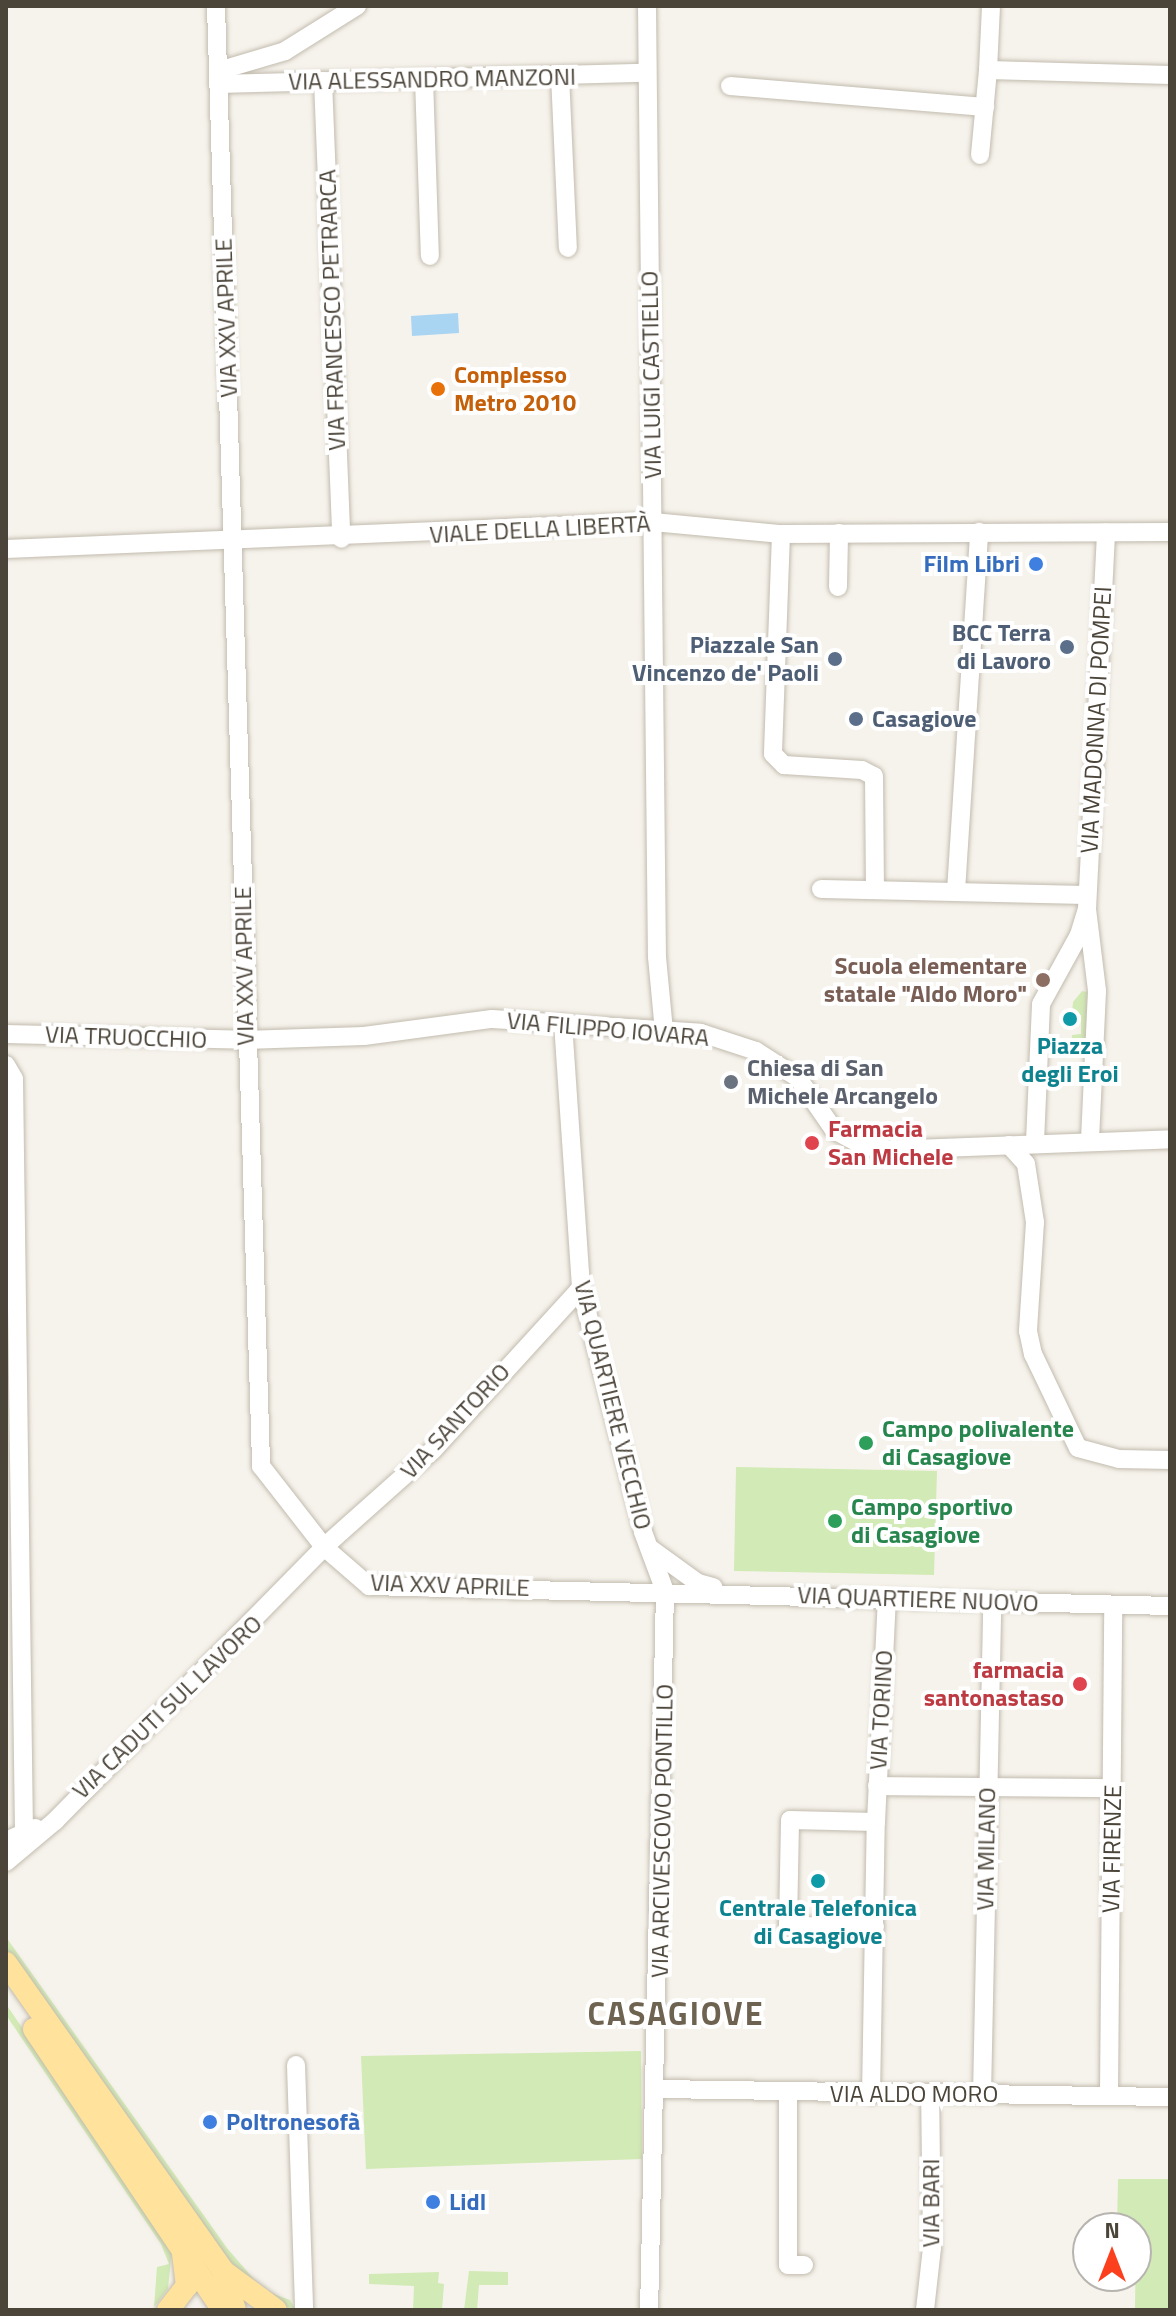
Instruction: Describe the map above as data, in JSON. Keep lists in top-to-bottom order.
{
  "streets": {
    "street": [
      "VIA ALESSANDRO MANZONI",
      "VIA FRANCESCO PETRARCA",
      "VIA XXV APRILE",
      "VIA LUIGI CASTIELLO",
      "VIALE DELLA LIBERTÀ",
      "VIA MADONNA DI POMPEI",
      "VIA FILIPPO IOVARA",
      "VIA TRUOCCHIO",
      "VIA QUARTIERE VECCHIO",
      "VIA SANTORIO",
      "VIA QUARTIERE NUOVO",
      "VIA CADUTI SUL LAVORO",
      "VIA TORINO",
      "VIA ARCIVESCOVO PONTILLO",
      "VIA MILANO",
      "VIA FIRENZE",
      "VIA ALDO MORO",
      "VIA BARI"
    ]
  },
  "crossings": [
    ["VIA ALESSANDRO MANZONI", "VIA FRANCESCO PETRARCA"],
    ["VIA ALESSANDRO MANZONI", "VIA XXV APRILE"],
    ["VIA ALESSANDRO MANZONI", "VIA LUIGI CASTIELLO"],
    ["VIA FRANCESCO PETRARCA", "VIALE DELLA LIBERTÀ"],
    ["VIA XXV APRILE", "VIALE DELLA LIBERTÀ"],
    ["VIA XXV APRILE", "VIA FILIPPO IOVARA"],
    ["VIA XXV APRILE", "VIA TRUOCCHIO"],
    ["VIA XXV APRILE", "VIA QUARTIERE VECCHIO"],
    ["VIA XXV APRILE", "VIA SANTORIO"],
    ["VIA XXV APRILE", "VIA QUARTIERE NUOVO"],
    ["VIA XXV APRILE", "VIA CADUTI SUL LAVORO"],
    ["VIA XXV APRILE", "VIA ARCIVESCOVO PONTILLO"],
    ["VIA LUIGI CASTIELLO", "VIALE DELLA LIBERTÀ"],
    ["VIA LUIGI CASTIELLO", "VIA FILIPPO IOVARA"],
    ["VIALE DELLA LIBERTÀ", "VIA MADONNA DI POMPEI"],
    ["VIA FILIPPO IOVARA", "VIA TRUOCCHIO"],
    ["VIA FILIPPO IOVARA", "VIA QUARTIERE VECCHIO"],
    ["VIA QUARTIERE VECCHIO", "VIA SANTORIO"],
    ["VIA QUARTIERE VECCHIO", "VIA QUARTIERE NUOVO"],
    ["VIA QUARTIERE VECCHIO", "VIA ARCIVESCOVO PONTILLO"],
    ["VIA SANTORIO", "VIA CADUTI SUL LAVORO"],
    ["VIA QUARTIERE NUOVO", "VIA TORINO"],
    ["VIA QUARTIERE NUOVO", "VIA ARCIVESCOVO PONTILLO"],
    ["VIA QUARTIERE NUOVO", "VIA MILANO"],
    ["VIA QUARTIERE NUOVO", "VIA FIRENZE"],
    ["VIA TORINO", "VIA ALDO MORO"],
    ["VIA ARCIVESCOVO PONTILLO", "VIA ALDO MORO"],
    ["VIA MILANO", "VIA ALDO MORO"],
    ["VIA FIRENZE", "VIA ALDO MORO"],
    ["VIA ALDO MORO", "VIA BARI"]
  ],
  "districts": ["CASAGIOVE"],
  "places": [
    "Complesso Metro 2010",
    "Film Libri",
    "BCC Terra di Lavoro",
    "Piazzale San Vincenzo de' Paoli",
    "Casagiove",
    "Scuola elementare statale \"Aldo Moro\"",
    "Piazza degli Eroi",
    "Chiesa di San Michele Arcangelo",
    "Farmacia San Michele",
    "Campo polivalente di Casagiove",
    "Campo sportivo di Casagiove",
    "farmacia santonastaso",
    "Centrale Telefonica di Casagiove",
    "Poltronesofà",
    "Lidl"
  ],
  "north": "top"
}
